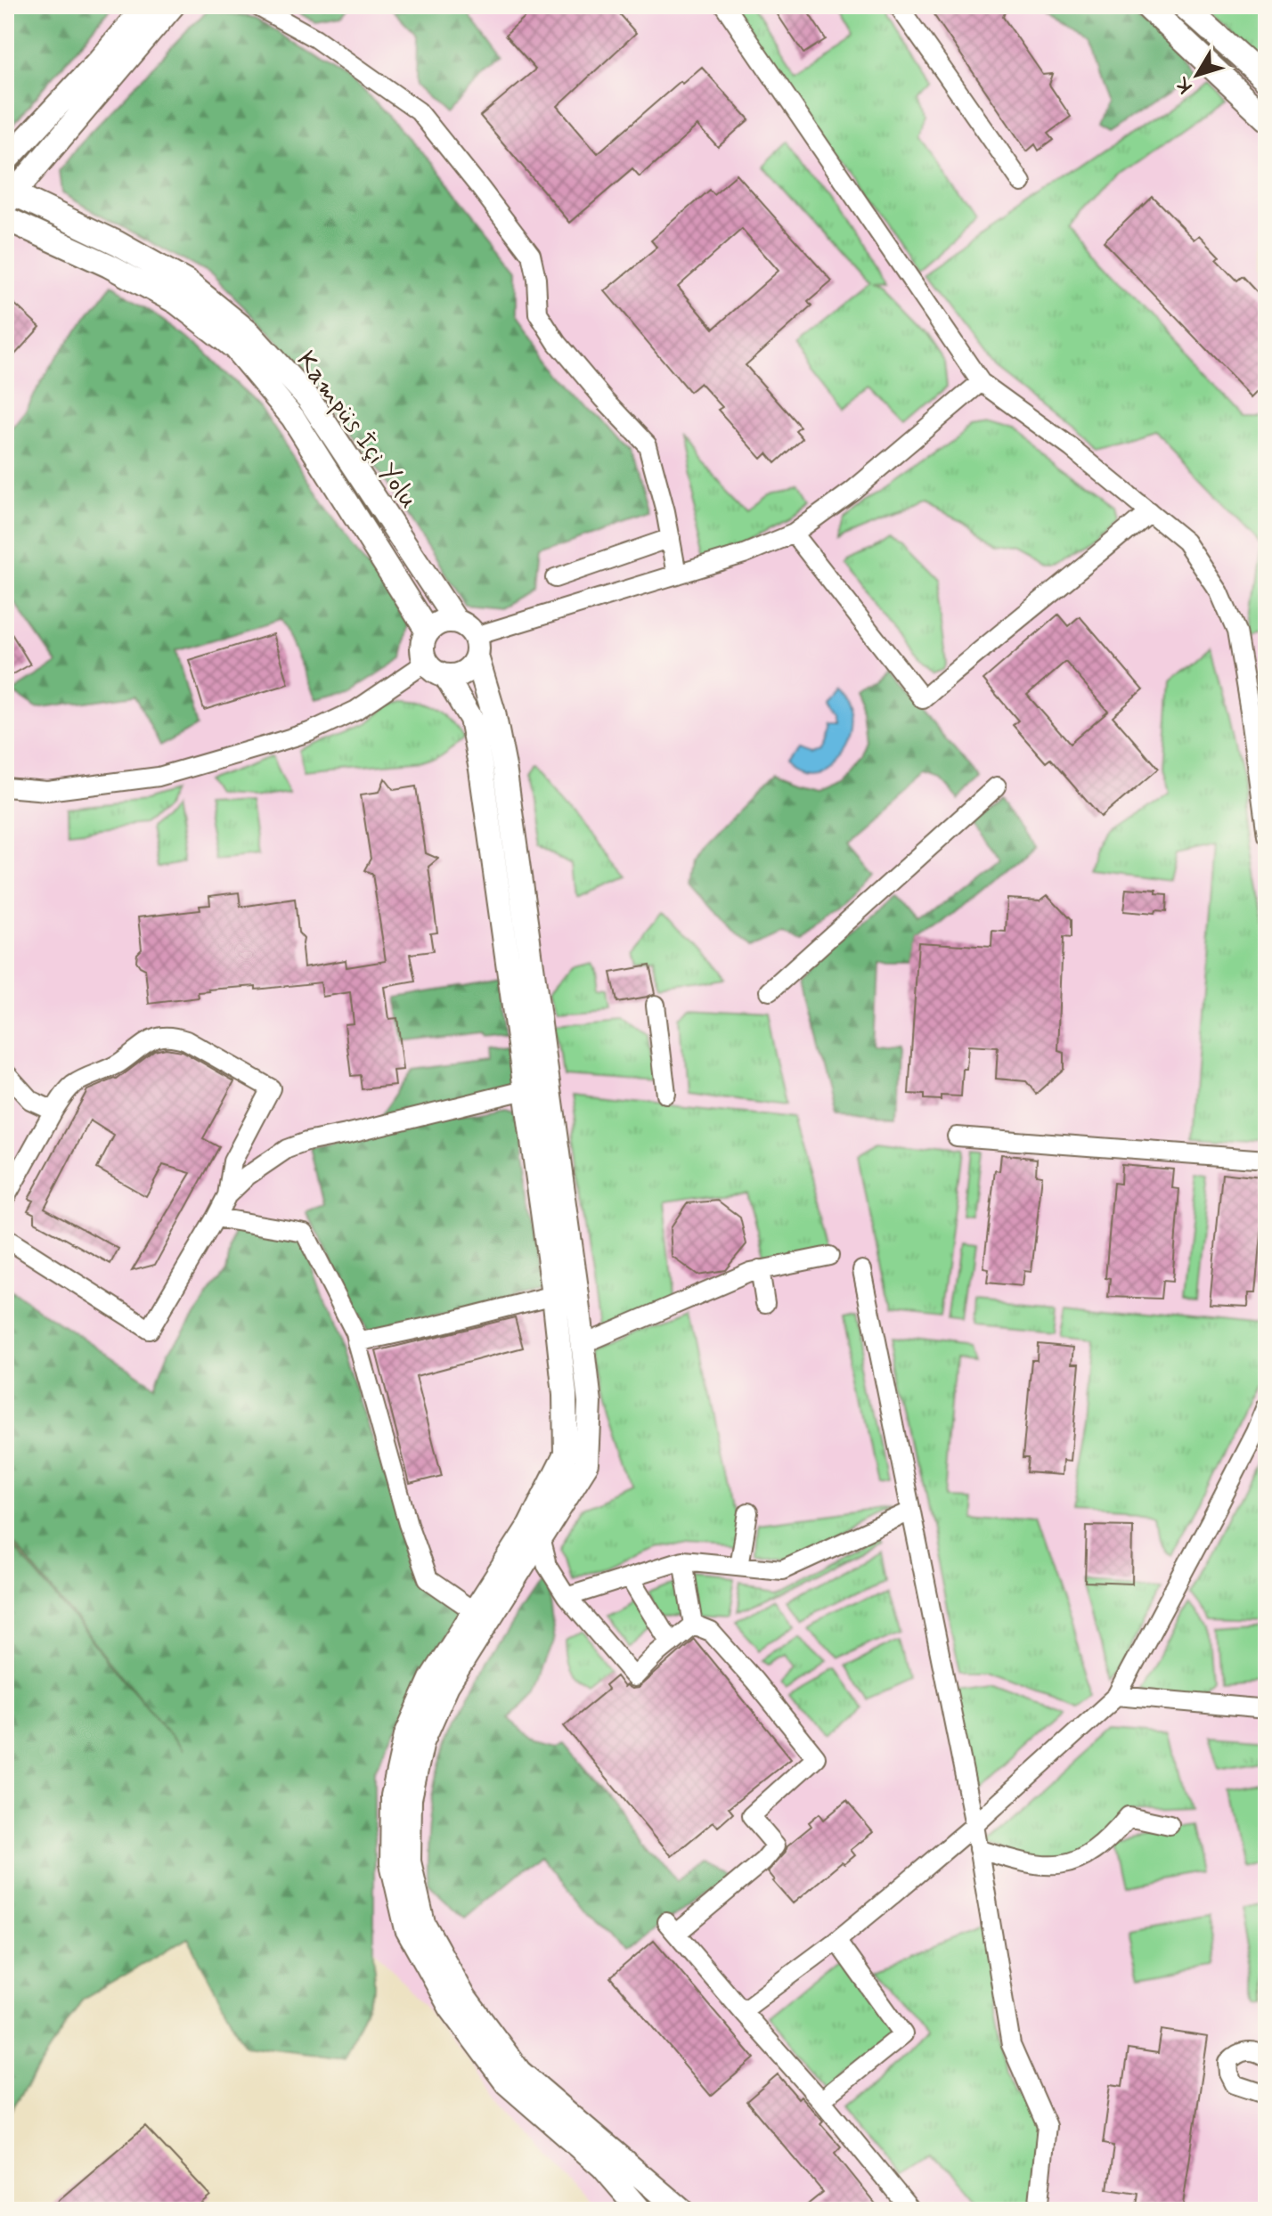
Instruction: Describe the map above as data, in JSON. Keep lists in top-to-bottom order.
{
  "streets": {
    "street": ["Kampüs İçi Yolu"]
  },
  "north": "bottom left"
}
